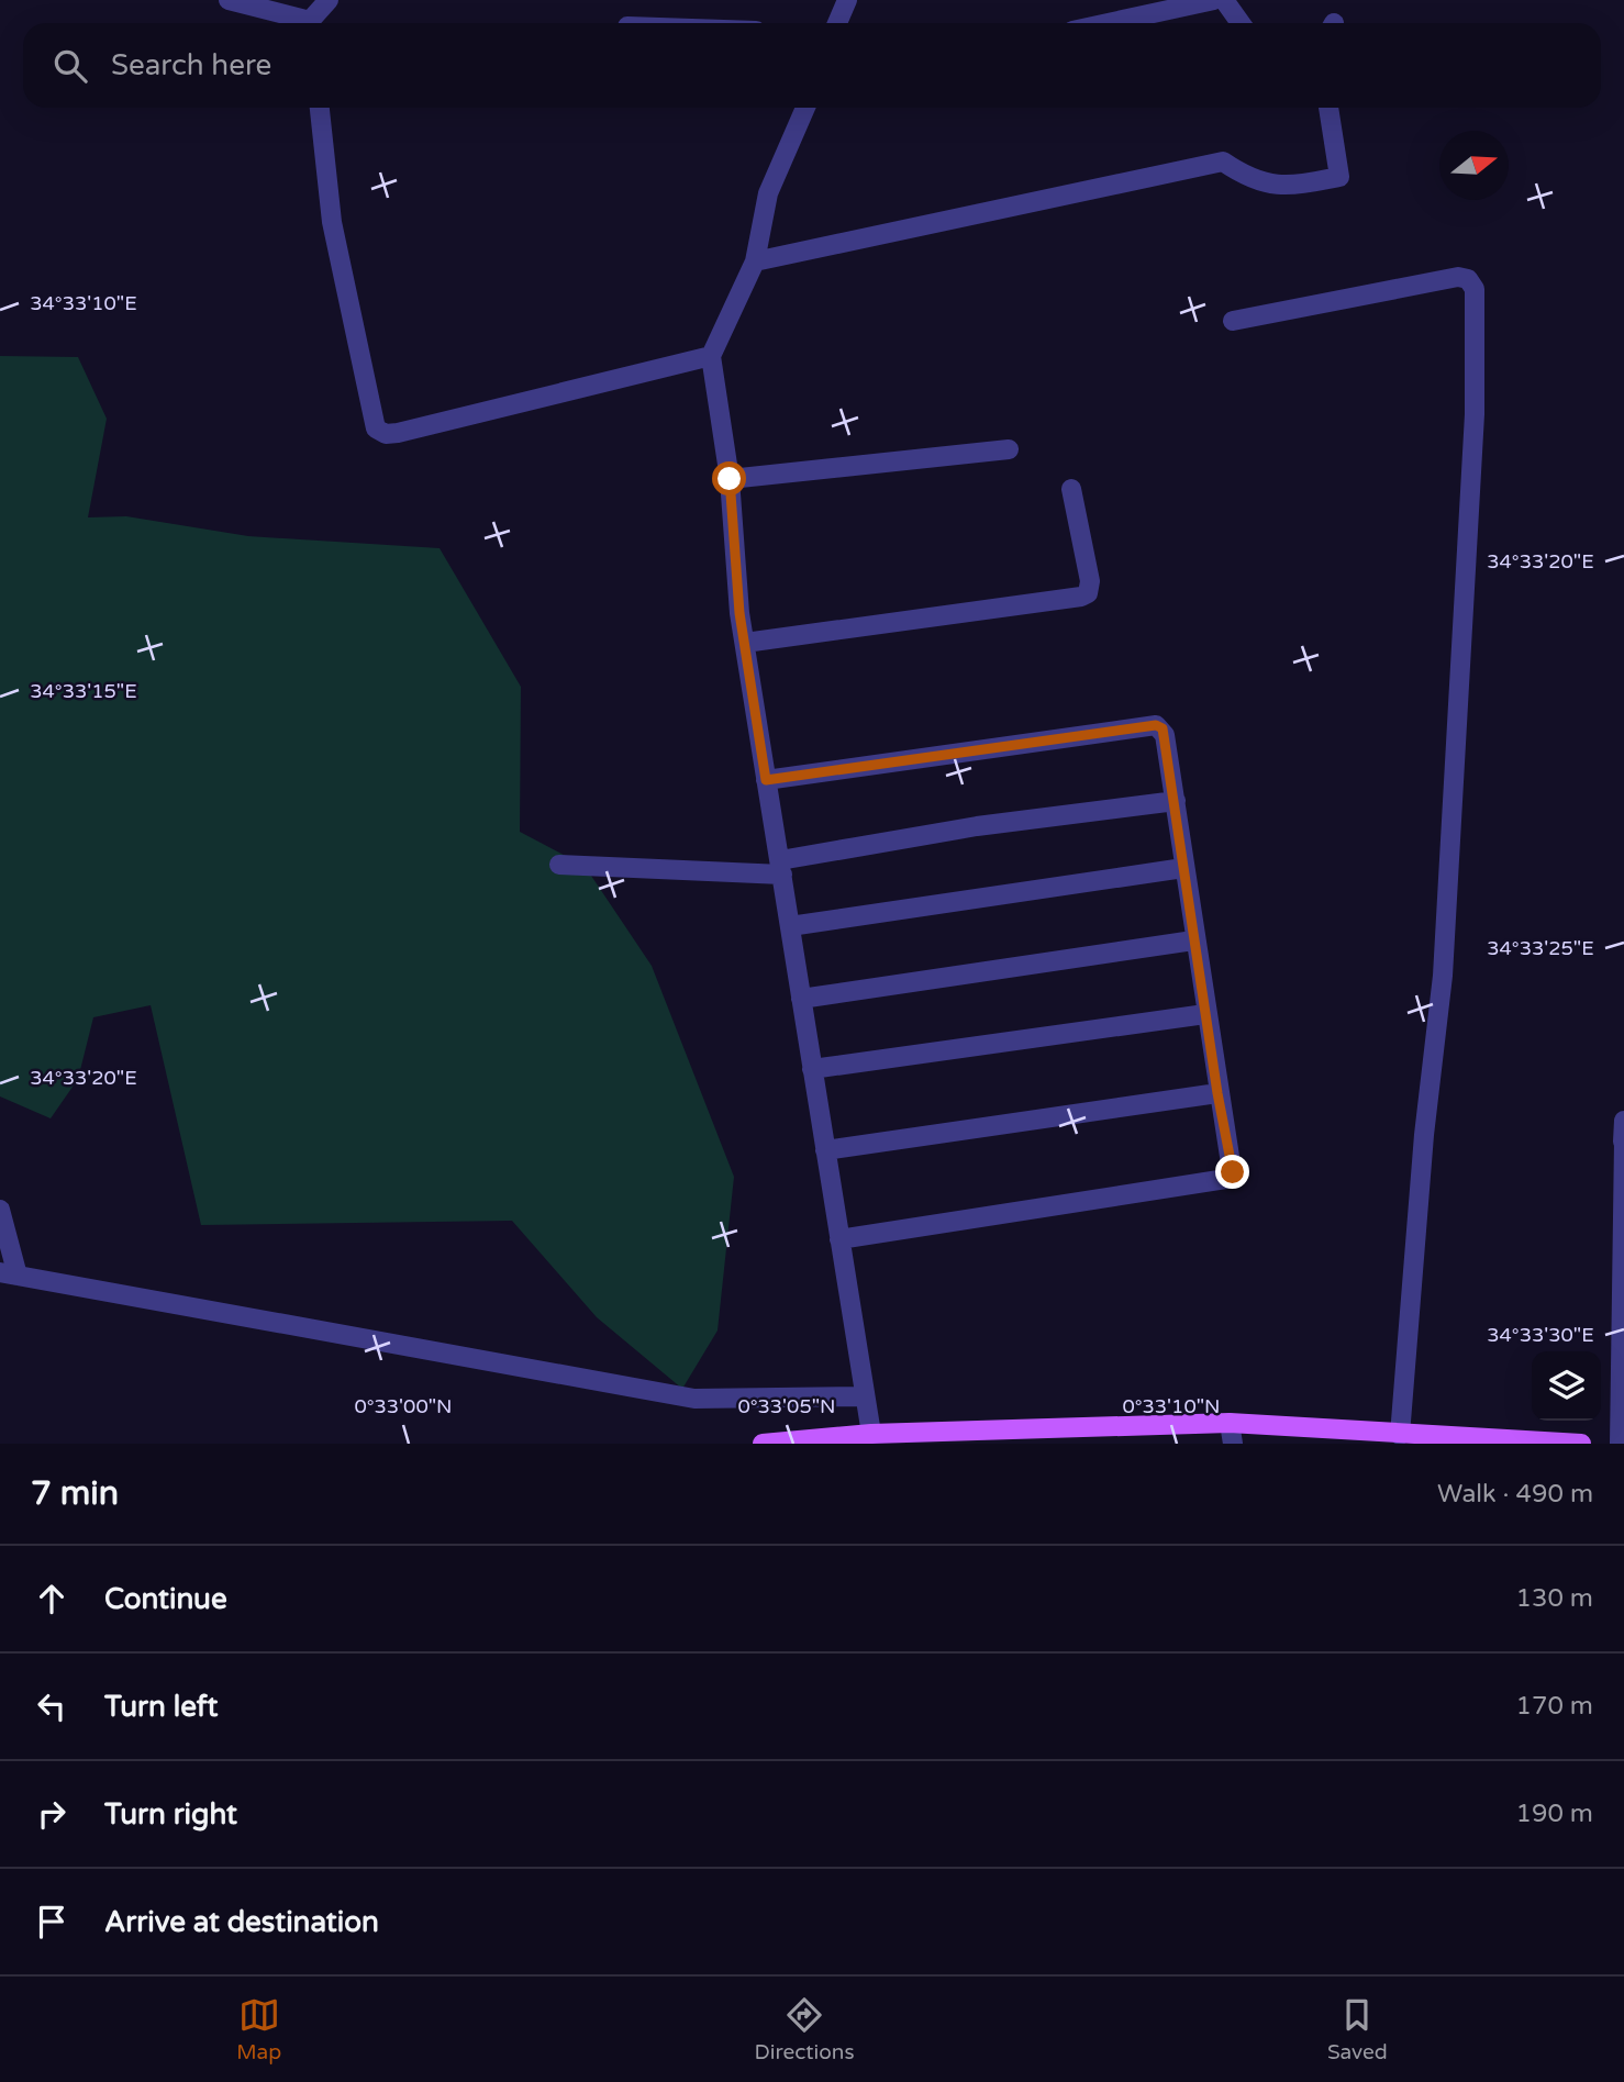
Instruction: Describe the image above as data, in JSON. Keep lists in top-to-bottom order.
{
  "north": "right",
  "page": {
    "search": "Search here",
    "heading": ["7 min", "Walk · 490 m"],
    "list": [
      ["Continue", "130 m"],
      ["Turn left", "170 m"],
      ["Turn right", "190 m"],
      "Arrive at destination"
    ],
    "nav": ["Map", "Directions", "Saved"]
  },
  "coordinates": [
    "34°33'10\"E",
    "34°33'20\"E",
    "34°33'15\"E",
    "34°33'25\"E",
    "34°33'30\"E",
    "0°33'00\"N",
    "0°33'05\"N",
    "0°33'10\"N"
  ]
}
